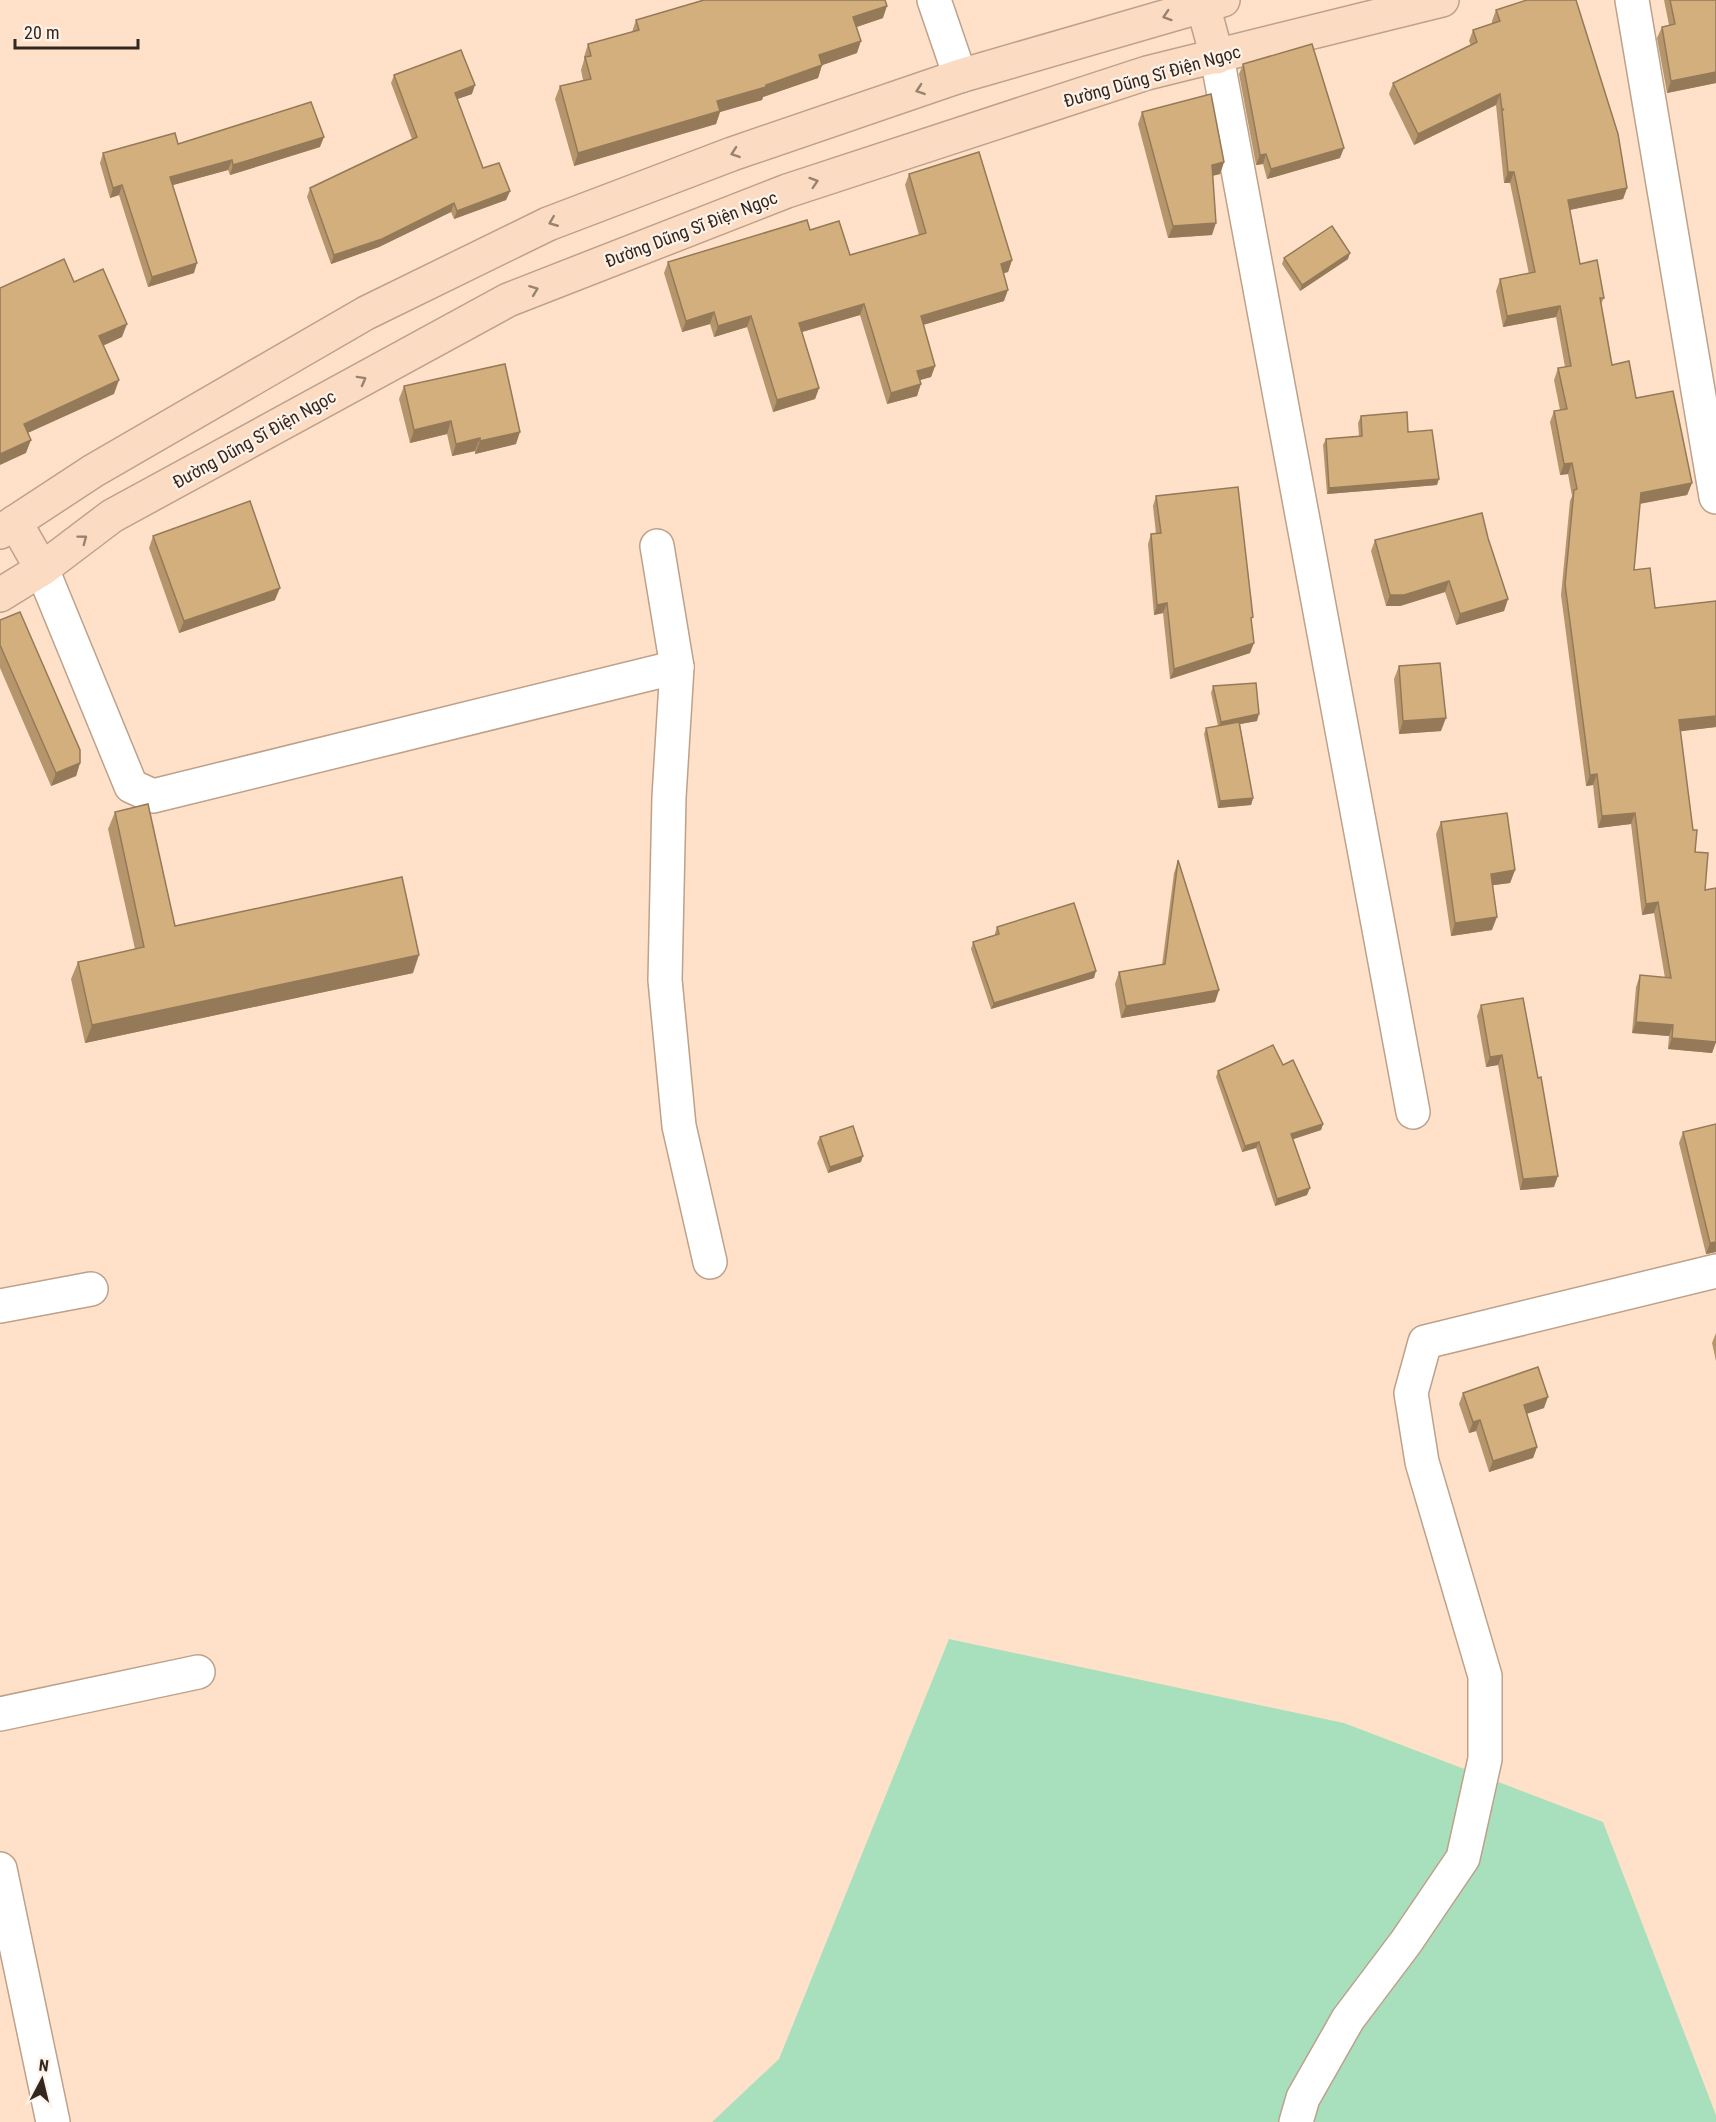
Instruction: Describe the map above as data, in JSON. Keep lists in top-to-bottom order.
{
  "streets": {
    "main road": ["Đường Dũng Sĩ Điện Ngọc"]
  },
  "scale_bar": "20 m",
  "north": "top"
}
